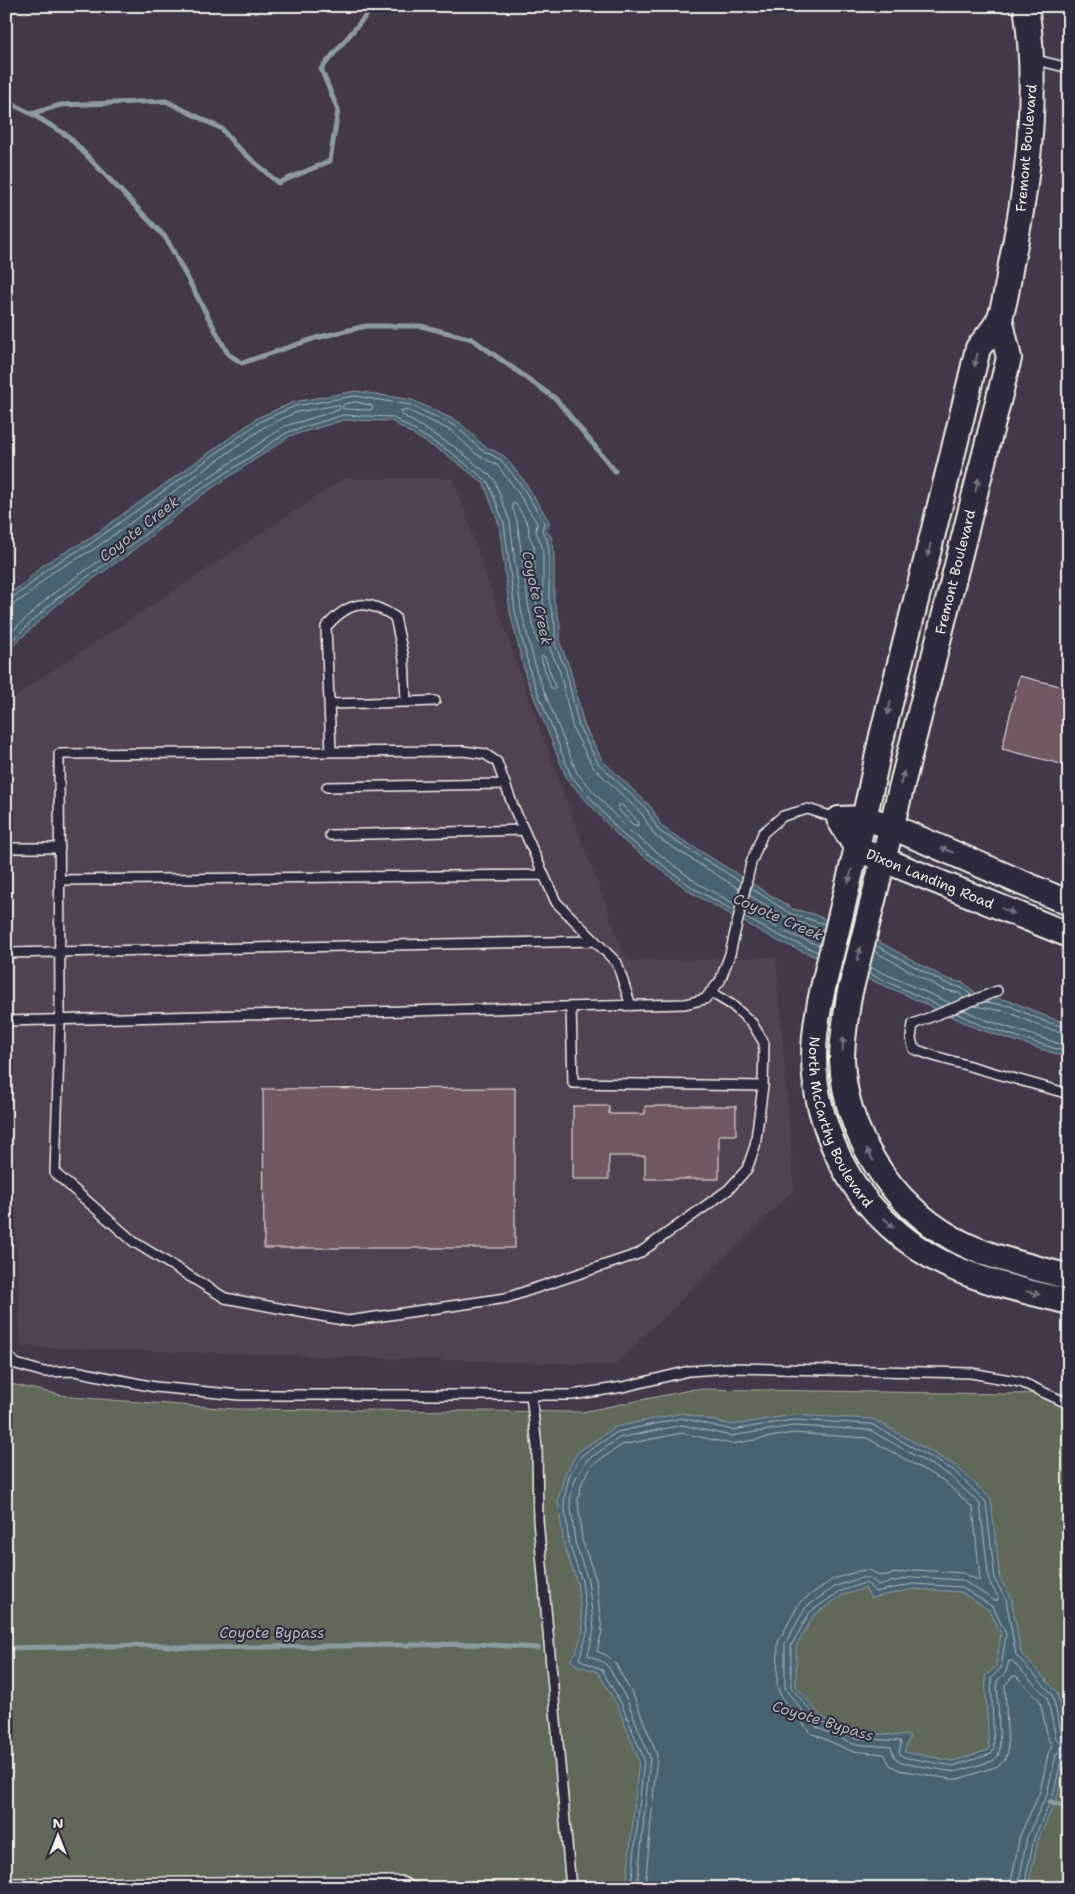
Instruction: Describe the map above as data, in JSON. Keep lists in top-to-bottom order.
{
  "streets": {
    "main road": ["Fremont Boulevard", "Dixon Landing Road", "North McCarthy Boulevard"]
  },
  "crossings": [
    ["Fremont Boulevard", "North McCarthy Boulevard"],
    ["Dixon Landing Road", "North McCarthy Boulevard"]
  ],
  "water": ["Coyote Creek", "Coyote Bypass"],
  "north": "top"
}
